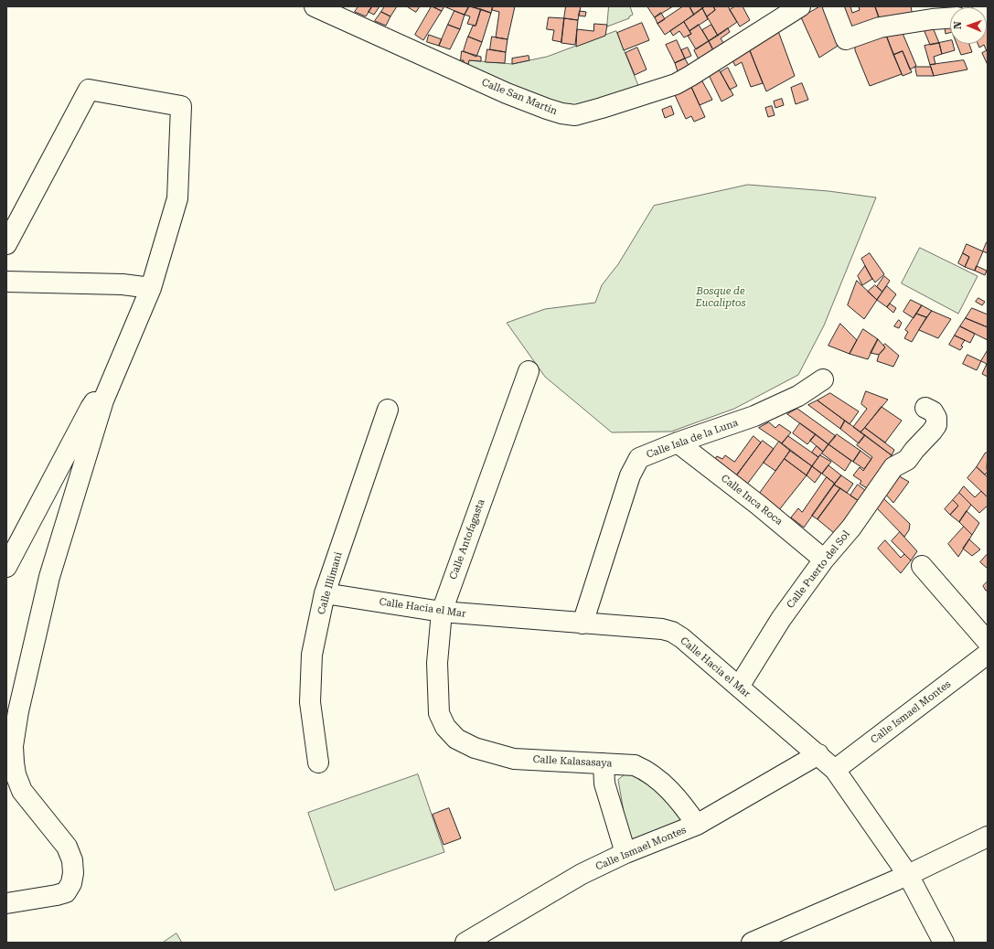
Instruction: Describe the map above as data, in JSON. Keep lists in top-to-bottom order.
{
  "streets": {
    "street": [
      "Calle San Martin",
      "Calle Isla de la Luna",
      "Calle Inca Roca",
      "Calle Antofagasta",
      "Calle Puerto del Sol",
      "Calle Illimani",
      "Calle Hacia el Mar",
      "Calle Ismael Montes",
      "Calle Kalasasaya"
    ]
  },
  "crossings": [
    ["Calle Isla de la Luna", "Calle Inca Roca"],
    ["Calle Isla de la Luna", "Calle Hacia el Mar"],
    ["Calle Inca Roca", "Calle Puerto del Sol"],
    ["Calle Antofagasta", "Calle Hacia el Mar"],
    ["Calle Antofagasta", "Calle Kalasasaya"],
    ["Calle Puerto del Sol", "Calle Hacia el Mar"],
    ["Calle Illimani", "Calle Hacia el Mar"],
    ["Calle Hacia el Mar", "Calle Ismael Montes"],
    ["Calle Ismael Montes", "Calle Kalasasaya"]
  ],
  "parks": ["Bosque de Eucaliptos"],
  "north": "left"
}
